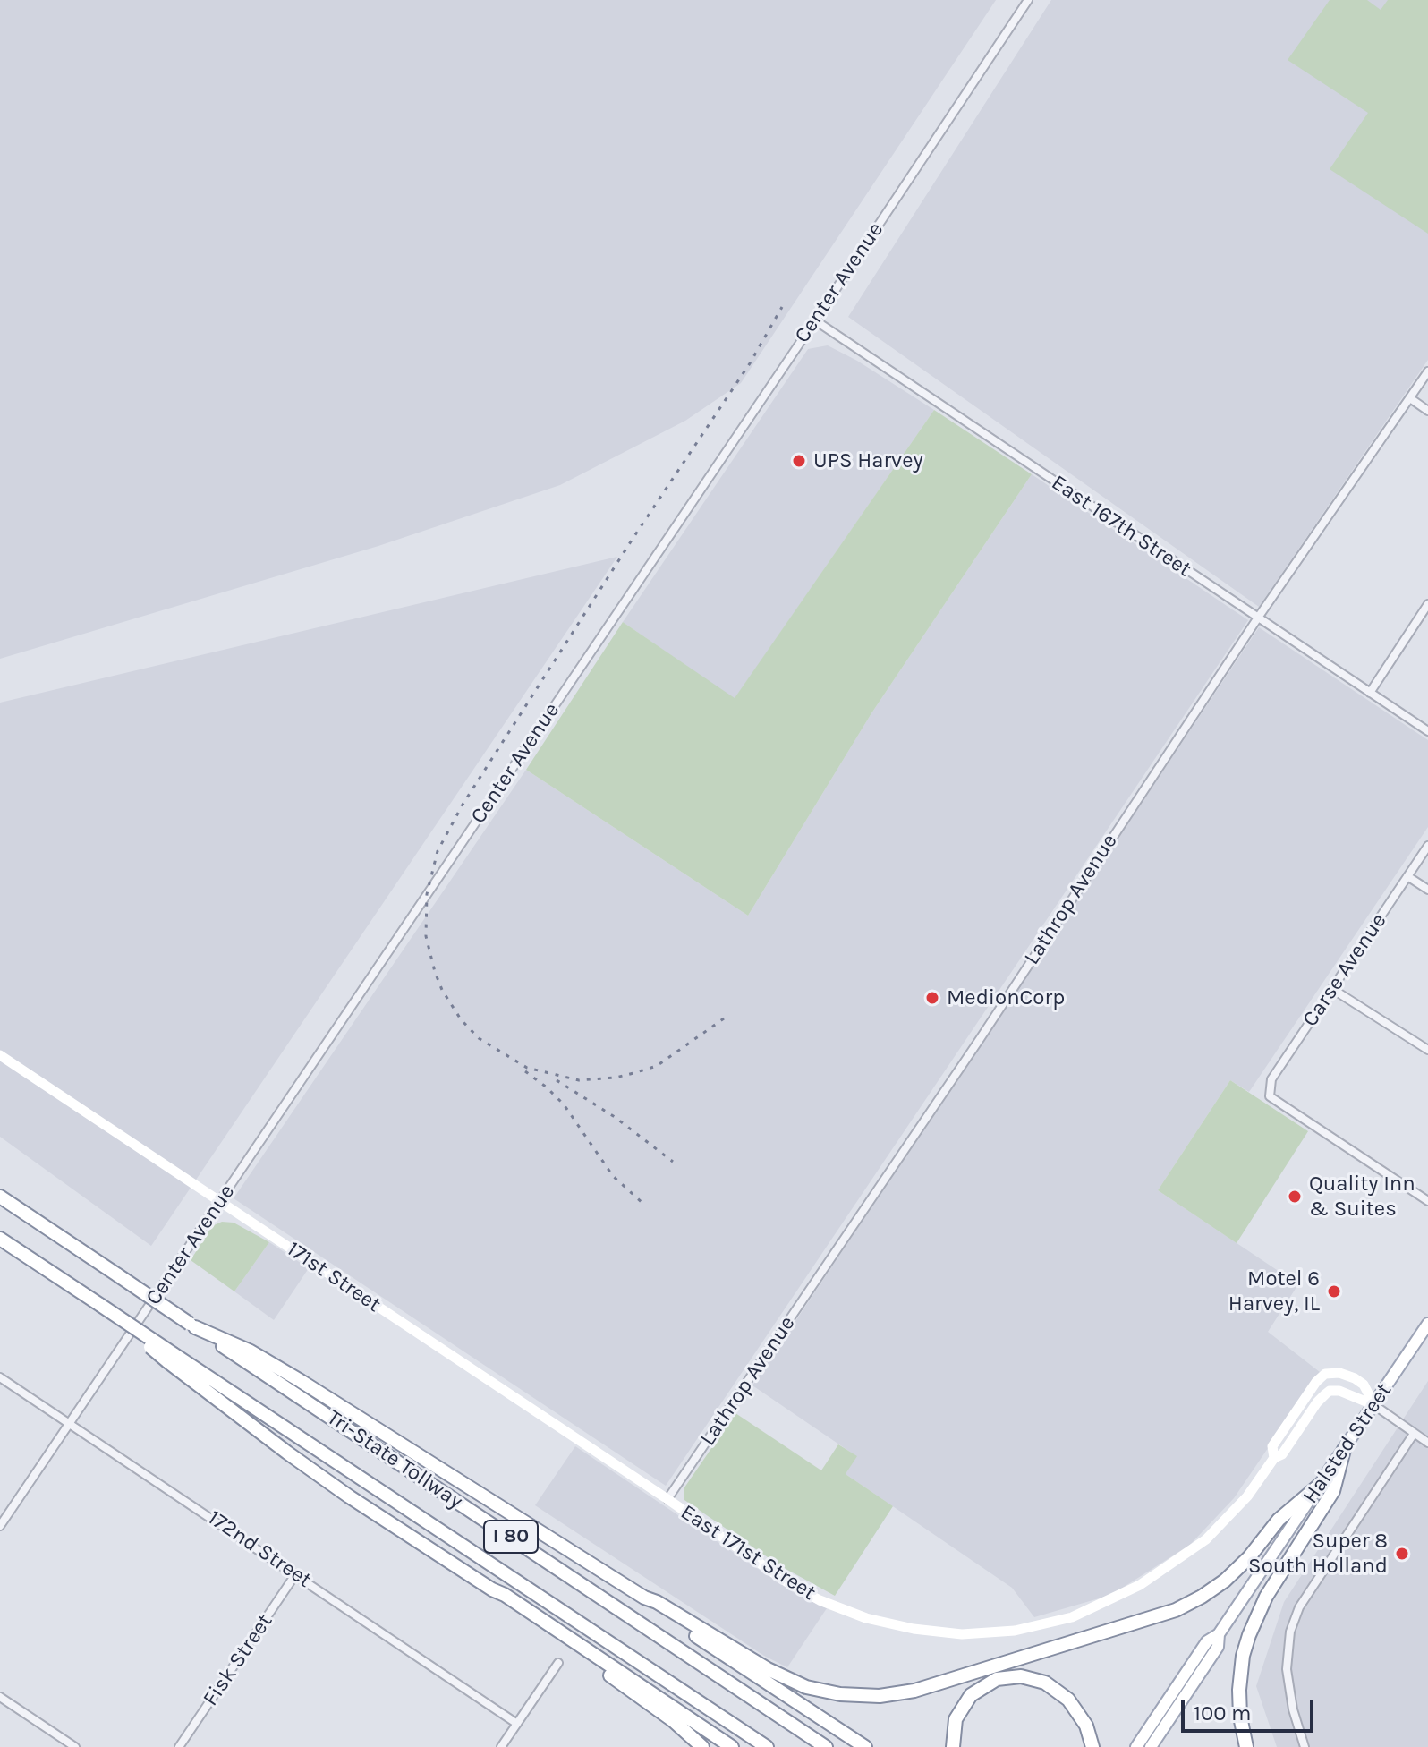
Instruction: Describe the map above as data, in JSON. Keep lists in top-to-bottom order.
{
  "streets": {
    "highway": ["Tri-State Tollway", "I 80"],
    "main road": ["Halsted Street"],
    "street": [
      "Center Avenue",
      "East 167th Street",
      "Lathrop Avenue",
      "Carse Avenue",
      "171st Street",
      "172nd Street",
      "East 171st Street",
      "Fisk Street"
    ]
  },
  "crossings": [
    ["Center Avenue", "East 167th Street"],
    ["Center Avenue", "171st Street"],
    ["Center Avenue", "172nd Street"],
    ["East 167th Street", "Lathrop Avenue"],
    ["Lathrop Avenue", "171st Street"],
    ["Lathrop Avenue", "East 171st Street"],
    ["171st Street", "East 171st Street"],
    ["172nd Street", "Fisk Street"]
  ],
  "places": [
    "UPS Harvey",
    "MedionCorp",
    "Quality Inn & Suites",
    "Motel 6 Harvey, IL",
    "Super 8 South Holland"
  ],
  "scale_bar": "100 m"
}
